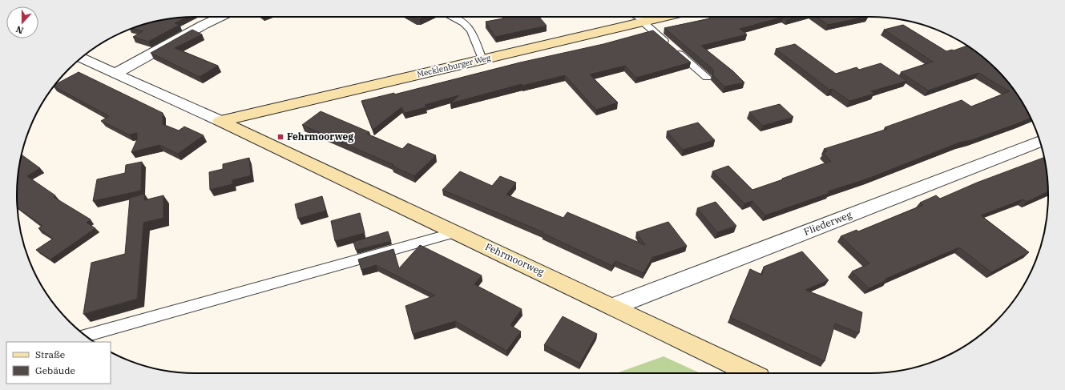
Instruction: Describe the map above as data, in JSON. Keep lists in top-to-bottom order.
{
  "streets": {
    "street": ["Mecklenburger Weg", "Fliederweg", "Fehrmoorweg"]
  },
  "crossings": [
    ["Mecklenburger Weg", "Fehrmoorweg"],
    ["Fliederweg", "Fehrmoorweg"]
  ],
  "places": {
    "transit": ["Fehrmoorweg"]
  },
  "legend": ["Straße", "Gebäude"],
  "north": "bottom"
}
